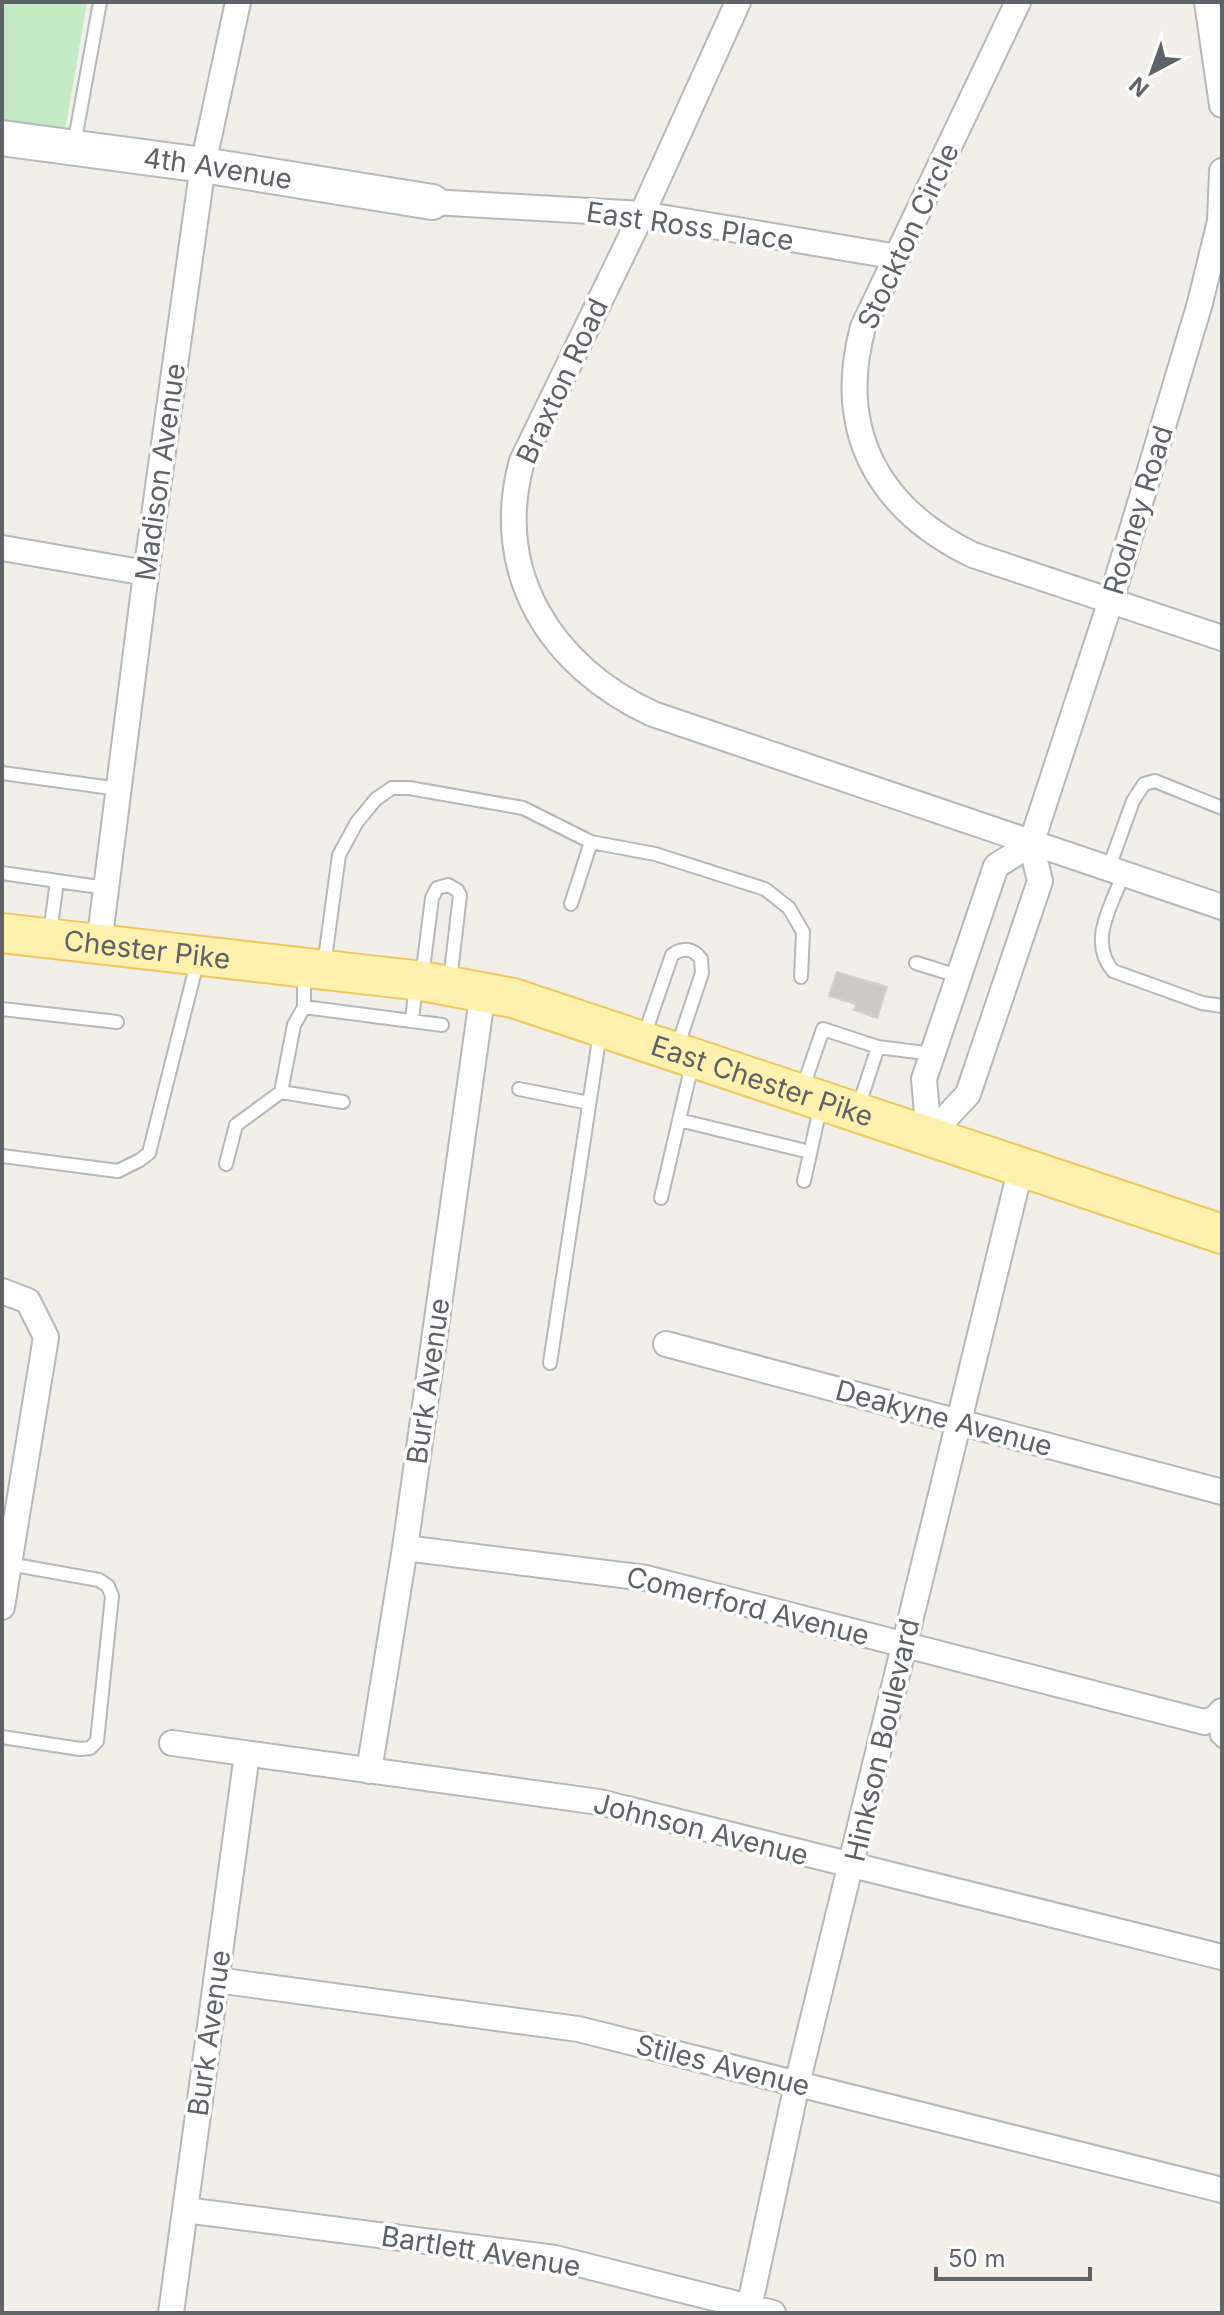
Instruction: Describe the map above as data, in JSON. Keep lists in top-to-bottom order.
{
  "streets": {
    "main road": ["Chester Pike", "East Chester Pike"],
    "street": [
      "4th Avenue",
      "East Ross Place",
      "Stockton Circle",
      "Braxton Road",
      "Madison Avenue",
      "Rodney Road",
      "Burk Avenue",
      "Deakyne Avenue",
      "Comerford Avenue",
      "Hinkson Boulevard",
      "Johnson Avenue",
      "Stiles Avenue",
      "Bartlett Avenue"
    ]
  },
  "crossings": [
    ["4th Avenue", "East Ross Place"],
    ["4th Avenue", "Madison Avenue"],
    ["East Ross Place", "Stockton Circle"],
    ["East Ross Place", "Braxton Road"],
    ["Stockton Circle", "Rodney Road"],
    ["Braxton Road", "Rodney Road"],
    ["Madison Avenue", "Chester Pike"],
    ["Chester Pike", "East Chester Pike"],
    ["East Chester Pike", "Burk Avenue"],
    ["East Chester Pike", "Hinkson Boulevard"],
    ["Burk Avenue", "Comerford Avenue"],
    ["Burk Avenue", "Johnson Avenue"],
    ["Burk Avenue", "Stiles Avenue"],
    ["Burk Avenue", "Bartlett Avenue"],
    ["Deakyne Avenue", "Hinkson Boulevard"],
    ["Comerford Avenue", "Hinkson Boulevard"],
    ["Hinkson Boulevard", "Johnson Avenue"],
    ["Hinkson Boulevard", "Stiles Avenue"],
    ["Hinkson Boulevard", "Bartlett Avenue"]
  ],
  "scale_bar": "50 m",
  "north": "bottom left"
}
